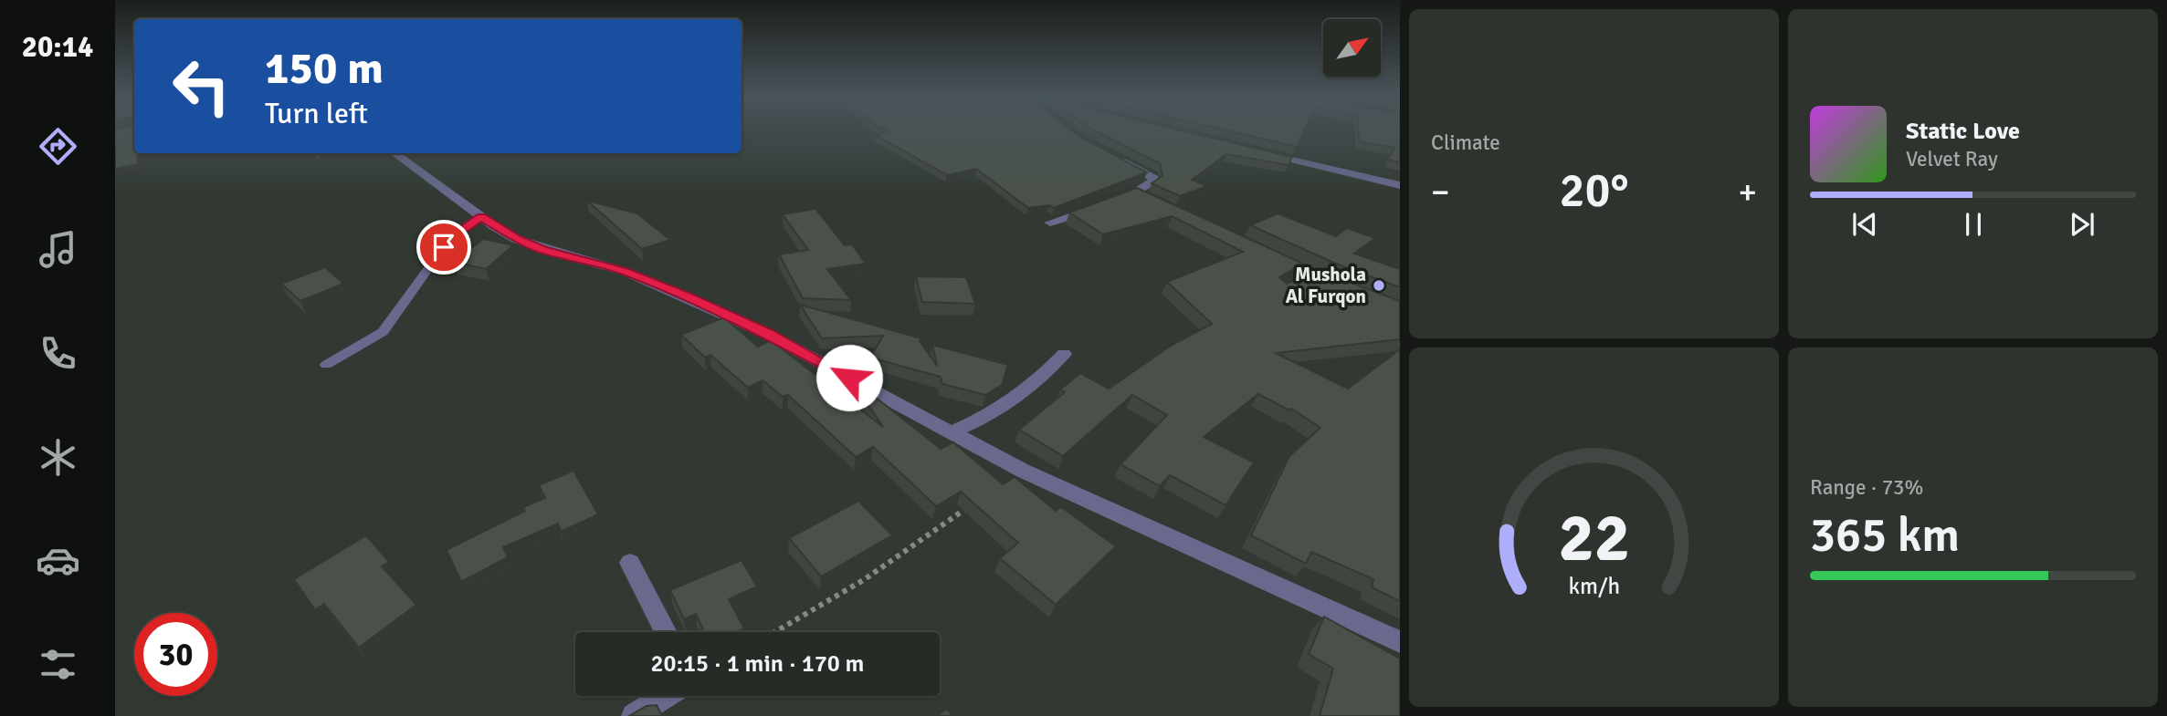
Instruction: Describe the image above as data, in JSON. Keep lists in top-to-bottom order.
{
  "places": ["Mushola Al Furqon"],
  "north": "top right",
  "page": {
    "tabs": "20:14",
    "tile": [
      "Climate",
      ["Range · 73%", "365 km"]
    ],
    "turn": ["150 m", "Turn left"],
    "song": ["Static Love", "Velvet Ray"],
    "heat": ["−", "20°", "+"],
    "limit": "30",
    "trip": "20:15 · 1 min · 170 m",
    "gauge": ["22", "km/h"]
  }
}
